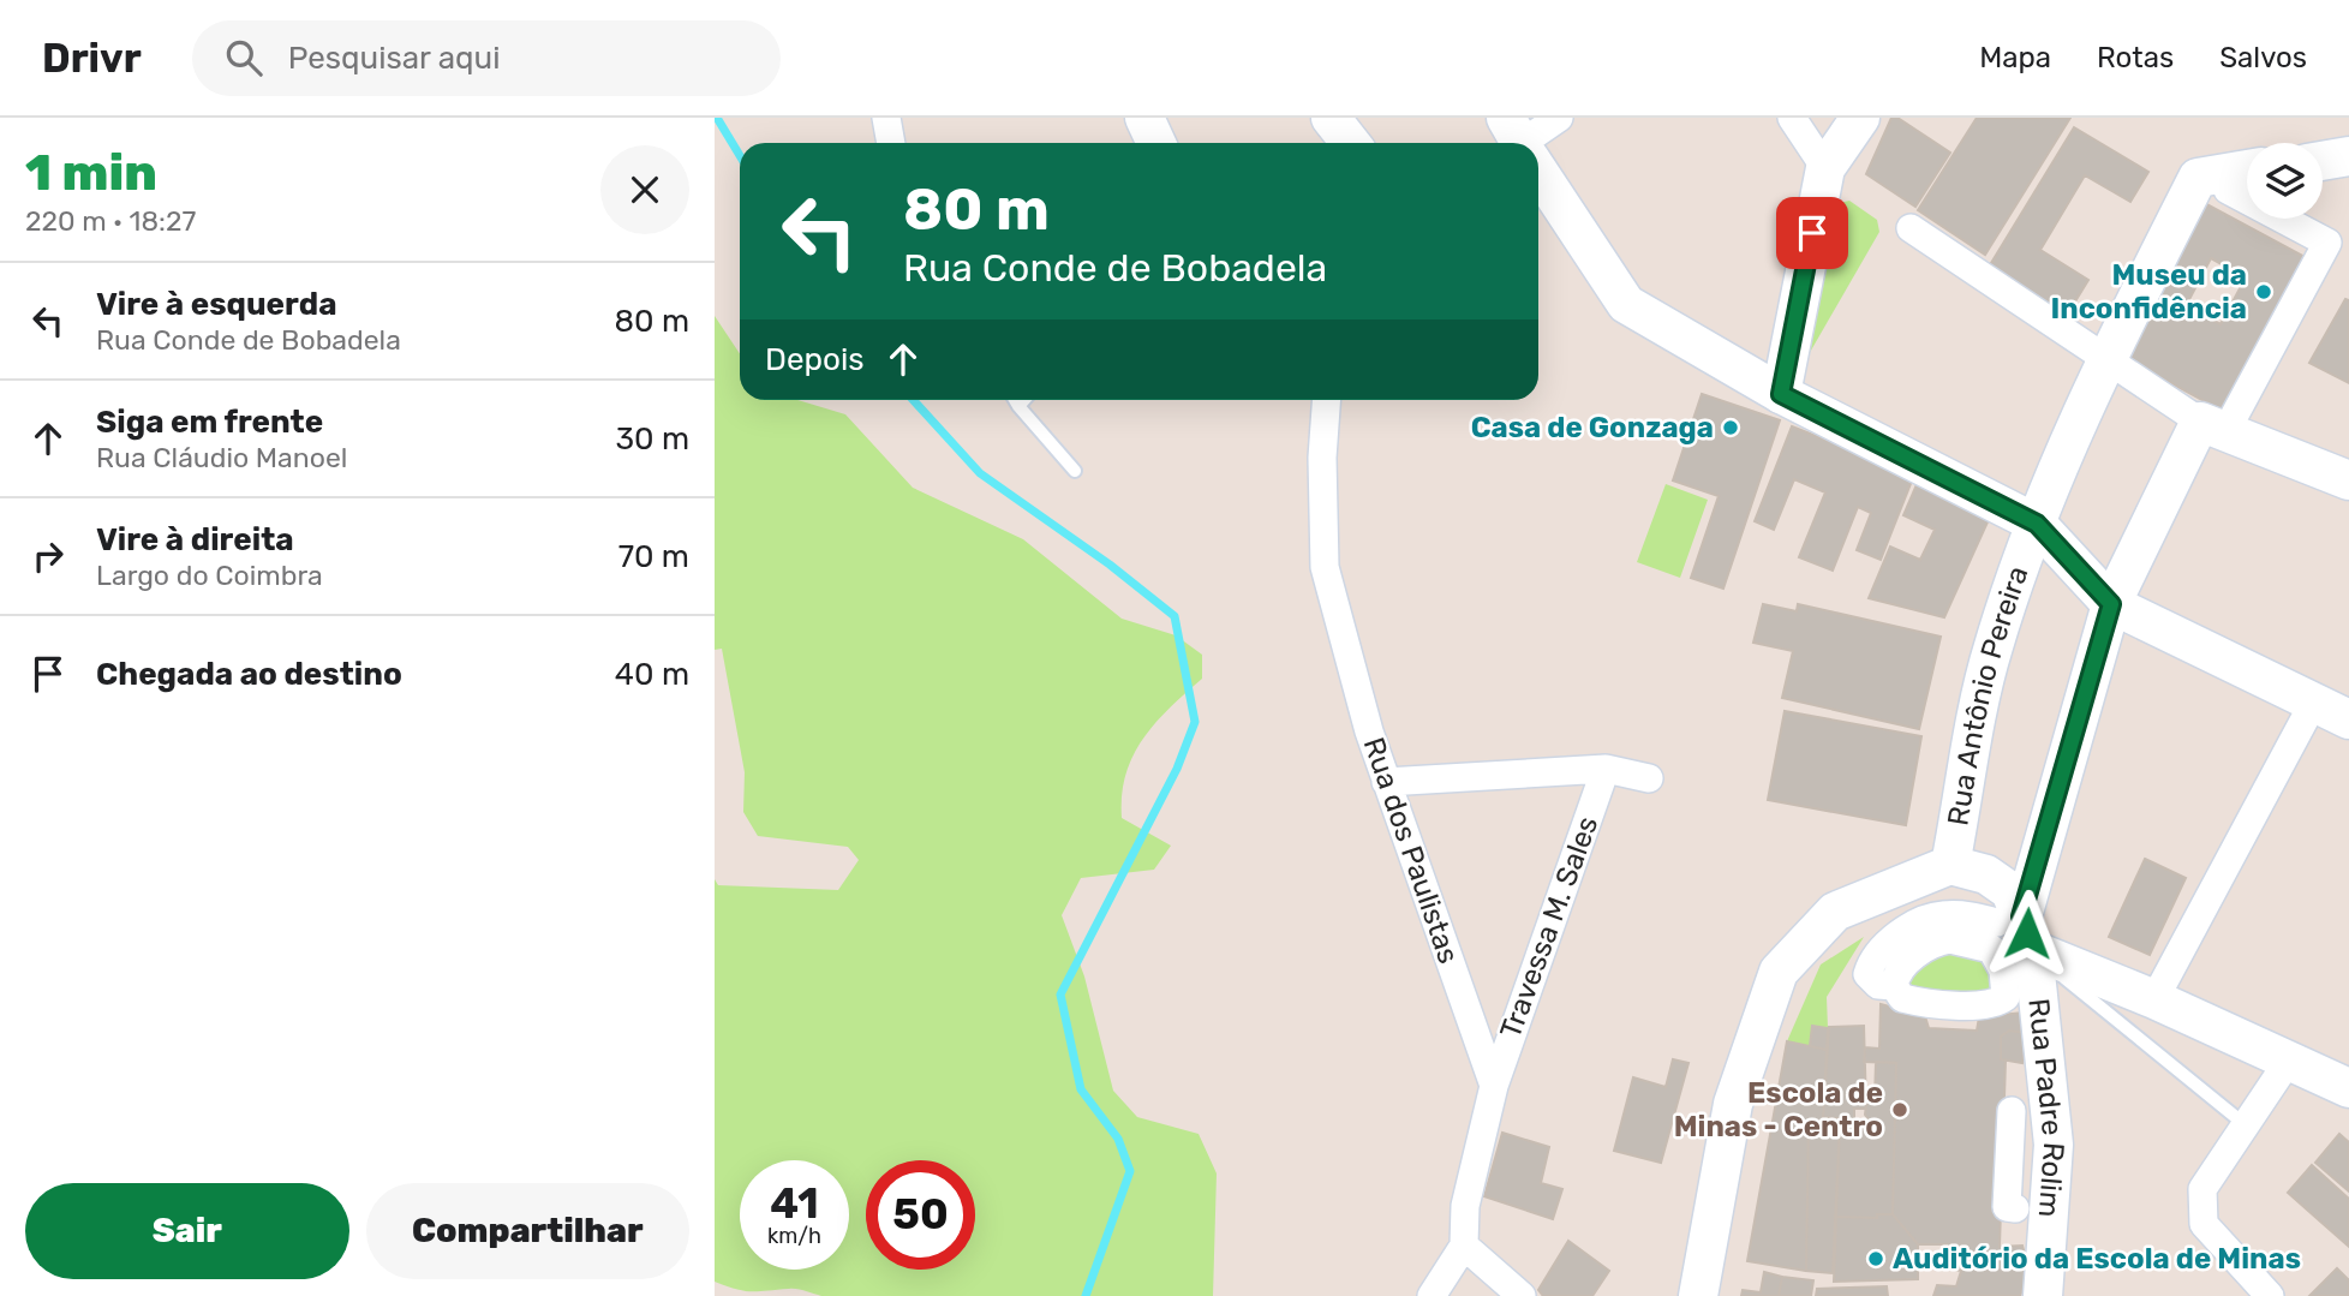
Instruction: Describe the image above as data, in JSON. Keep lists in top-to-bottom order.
{
  "streets": {
    "street": [
      "Rua Antônio Pereira",
      "Rua dos Paulistas",
      "Travessa M. Sales",
      "Rua Padre Rolim"
    ]
  },
  "crossings": [
    ["Rua Antônio Pereira", "Rua Padre Rolim"],
    ["Rua dos Paulistas", "Travessa M. Sales"]
  ],
  "places": [
    "Museu da Inconfidência",
    "Casa de Gonzaga",
    "Escola de Minas - Centro",
    "Auditório da Escola de Minas"
  ],
  "page": {
    "header": "Drivr",
    "search": "Pesquisar aqui",
    "nav": ["Mapa", "Rotas", "Salvos"],
    "heading": ["1 min", "220 m · 18:27"],
    "turn": ["80 m", "Rua Conde de Bobadela"],
    "list": [
      {
        "name": "Vire à esquerda",
        "note": "Rua Conde de Bobadela",
        "value": "80 m"
      },
      {
        "name": "Siga em frente",
        "note": "Rua Cláudio Manoel",
        "value": "30 m"
      },
      {
        "name": "Vire à direita",
        "note": "Largo do Coimbra",
        "value": "70 m"
      },
      {
        "name": "Chegada ao destino",
        "value": "40 m"
      }
    ],
    "then": "Depois",
    "speed": "41 km/h",
    "limit": "50",
    "buttons": ["Sair", "Compartilhar"]
  }
}
